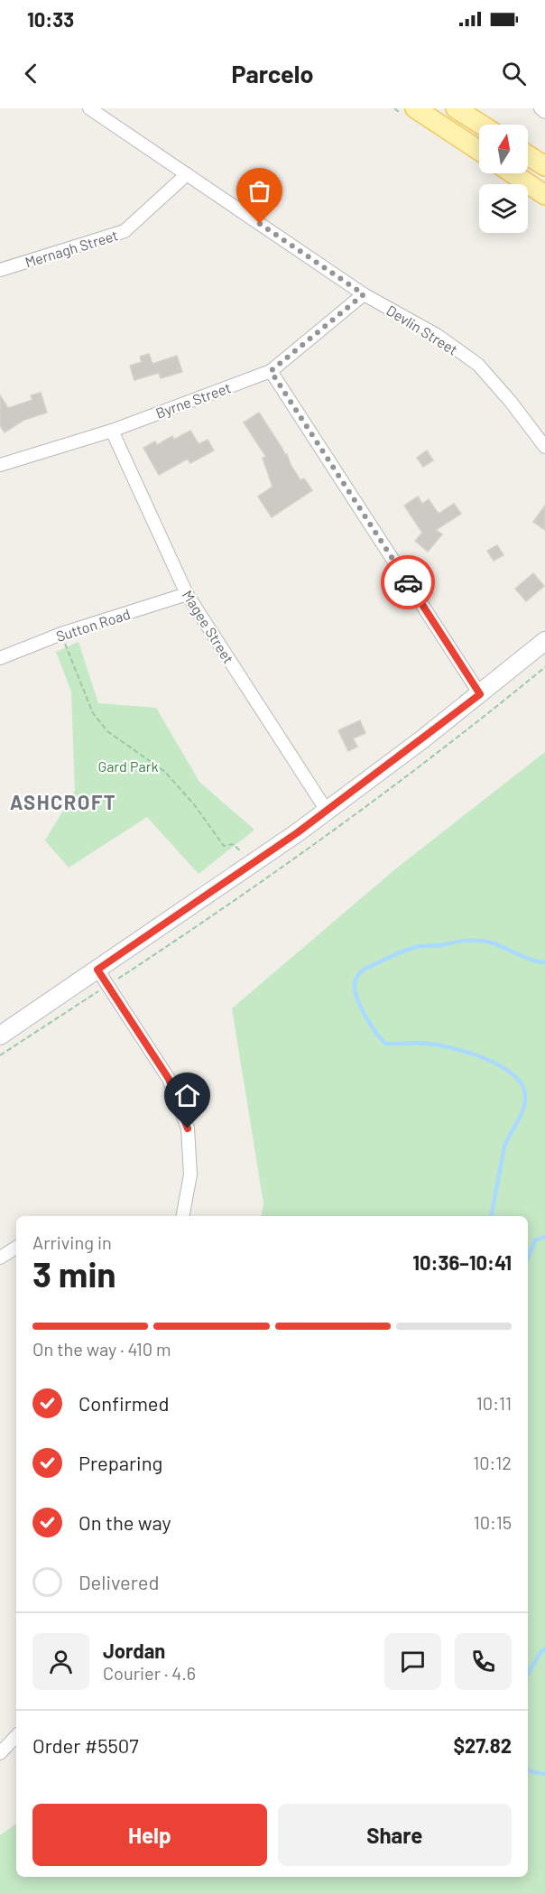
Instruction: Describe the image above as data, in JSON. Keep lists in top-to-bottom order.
{
  "streets": {
    "street": [
      "Mernagh Street",
      "Devlin Street",
      "Byrne Street",
      "Sutton Road",
      "Magee Street"
    ]
  },
  "crossings": [
    ["Mernagh Street", "Devlin Street"],
    ["Devlin Street", "Byrne Street"],
    ["Byrne Street", "Magee Street"],
    ["Sutton Road", "Magee Street"]
  ],
  "districts": ["ASHCROFT"],
  "parks": ["Gard Park"],
  "north": "top",
  "page": {
    "status": "10:33",
    "header": "Parcelo",
    "heading": ["3 min", "Arriving in", "10:36–10:41"],
    "panel": [
      "Jordan",
      "Courier · 4.6",
      "Order #5507",
      "$27.82"
    ],
    "bar": "On the way · 410 m",
    "list": [
      ["Confirmed", "10:11"],
      ["Preparing", "10:12"],
      ["On the way", "10:15"],
      "Delivered"
    ],
    "buttons": ["Help", "Share"]
  }
}
